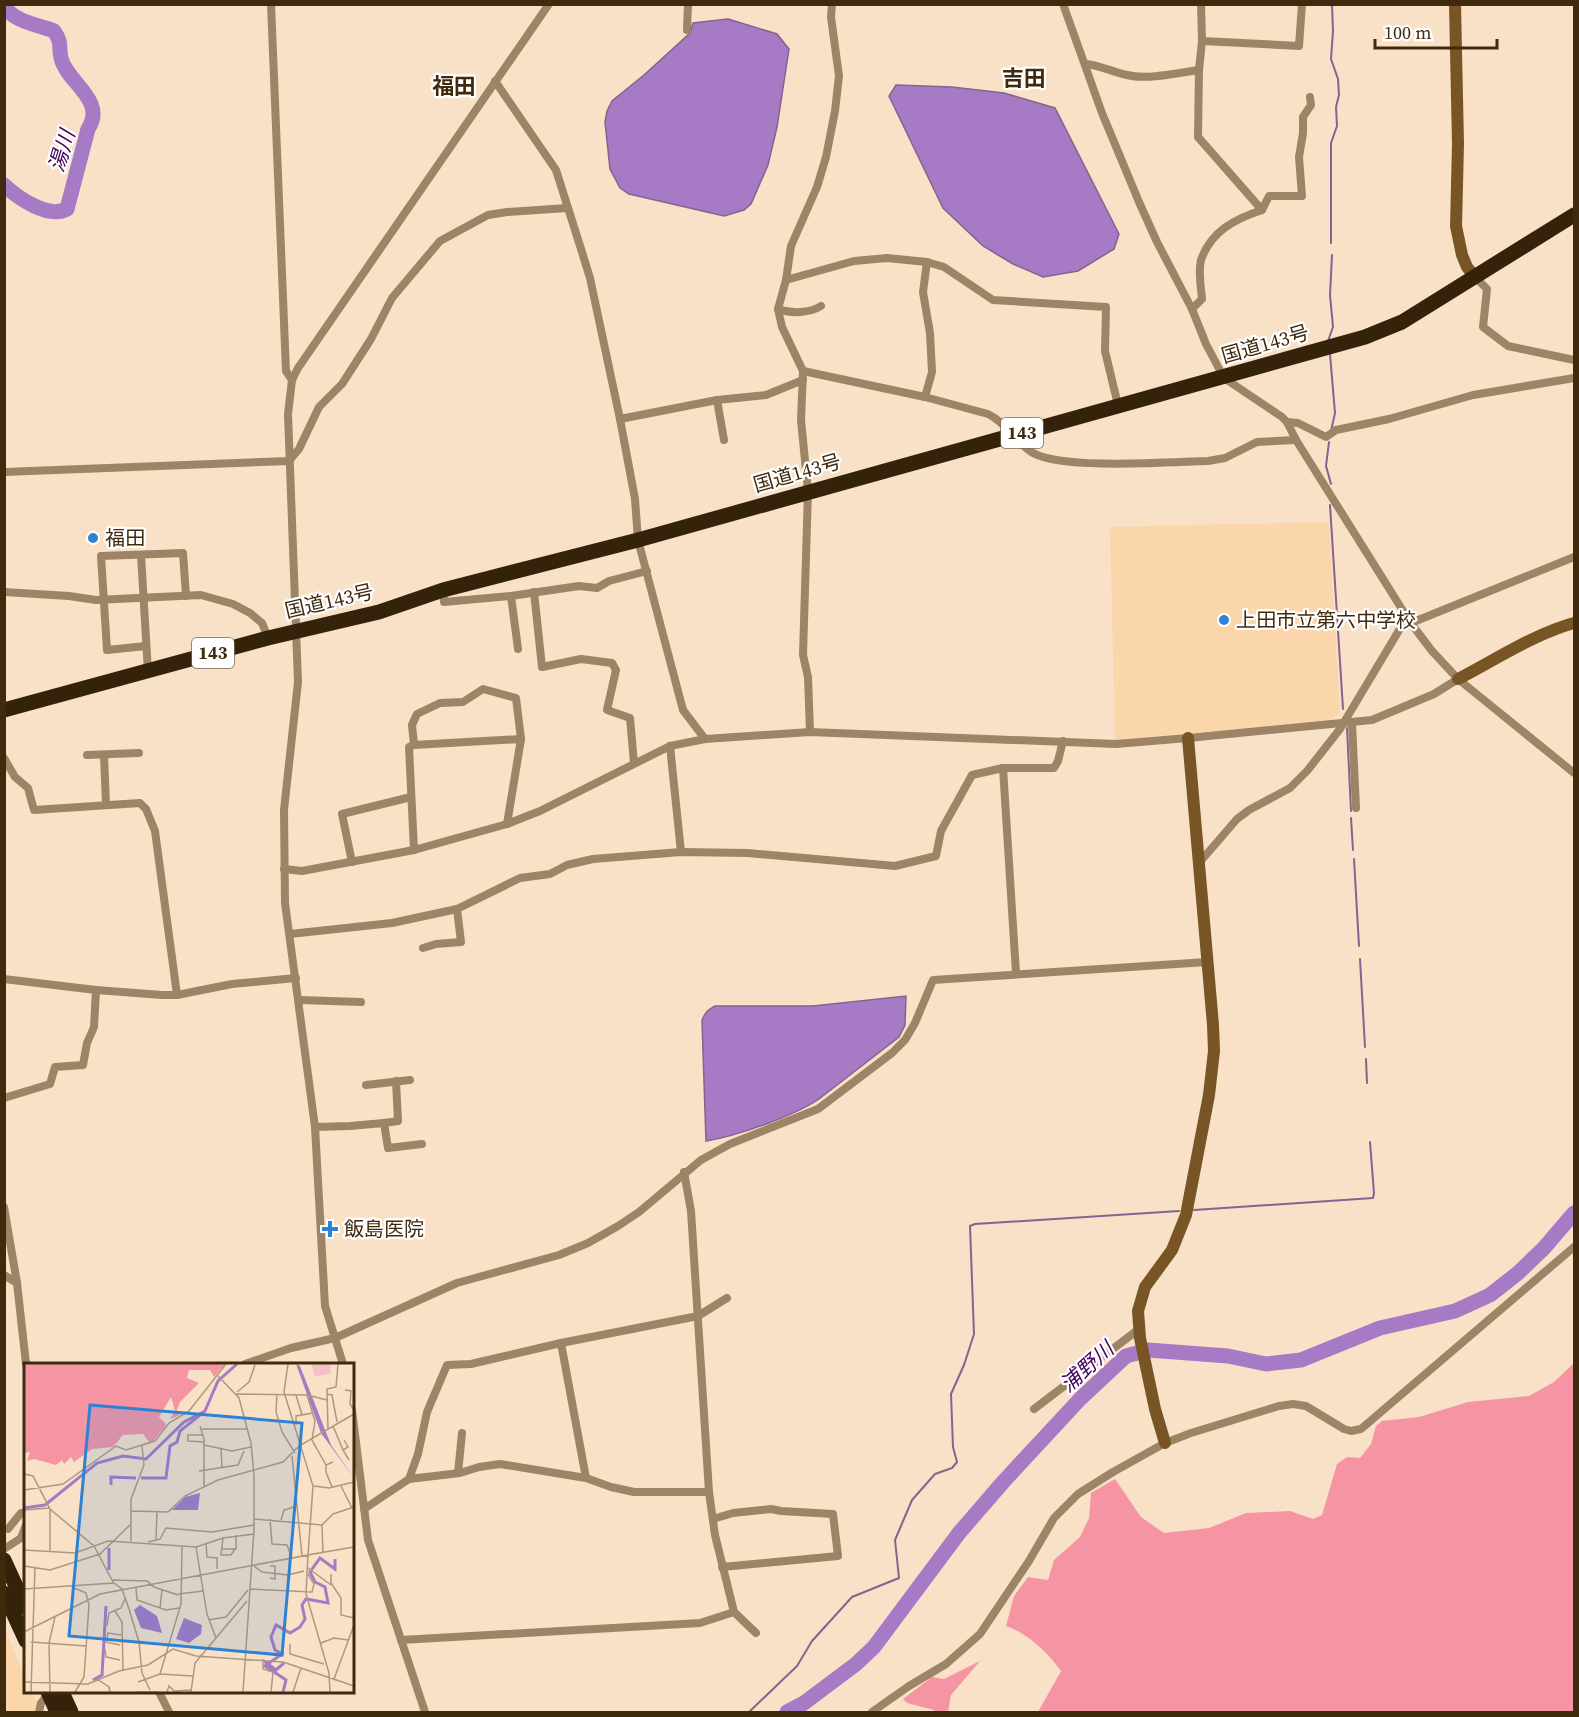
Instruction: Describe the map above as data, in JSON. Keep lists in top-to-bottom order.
{
  "streets": {
    "highway": ["国道143号", "143"]
  },
  "districts": ["吉田", "福田"],
  "water": ["湯川", "浦野川"],
  "places": {
    "other": ["福田", "上田市立第六中学校"],
    "health": ["飯島医院"]
  },
  "scale_bar": "100 m"
}
